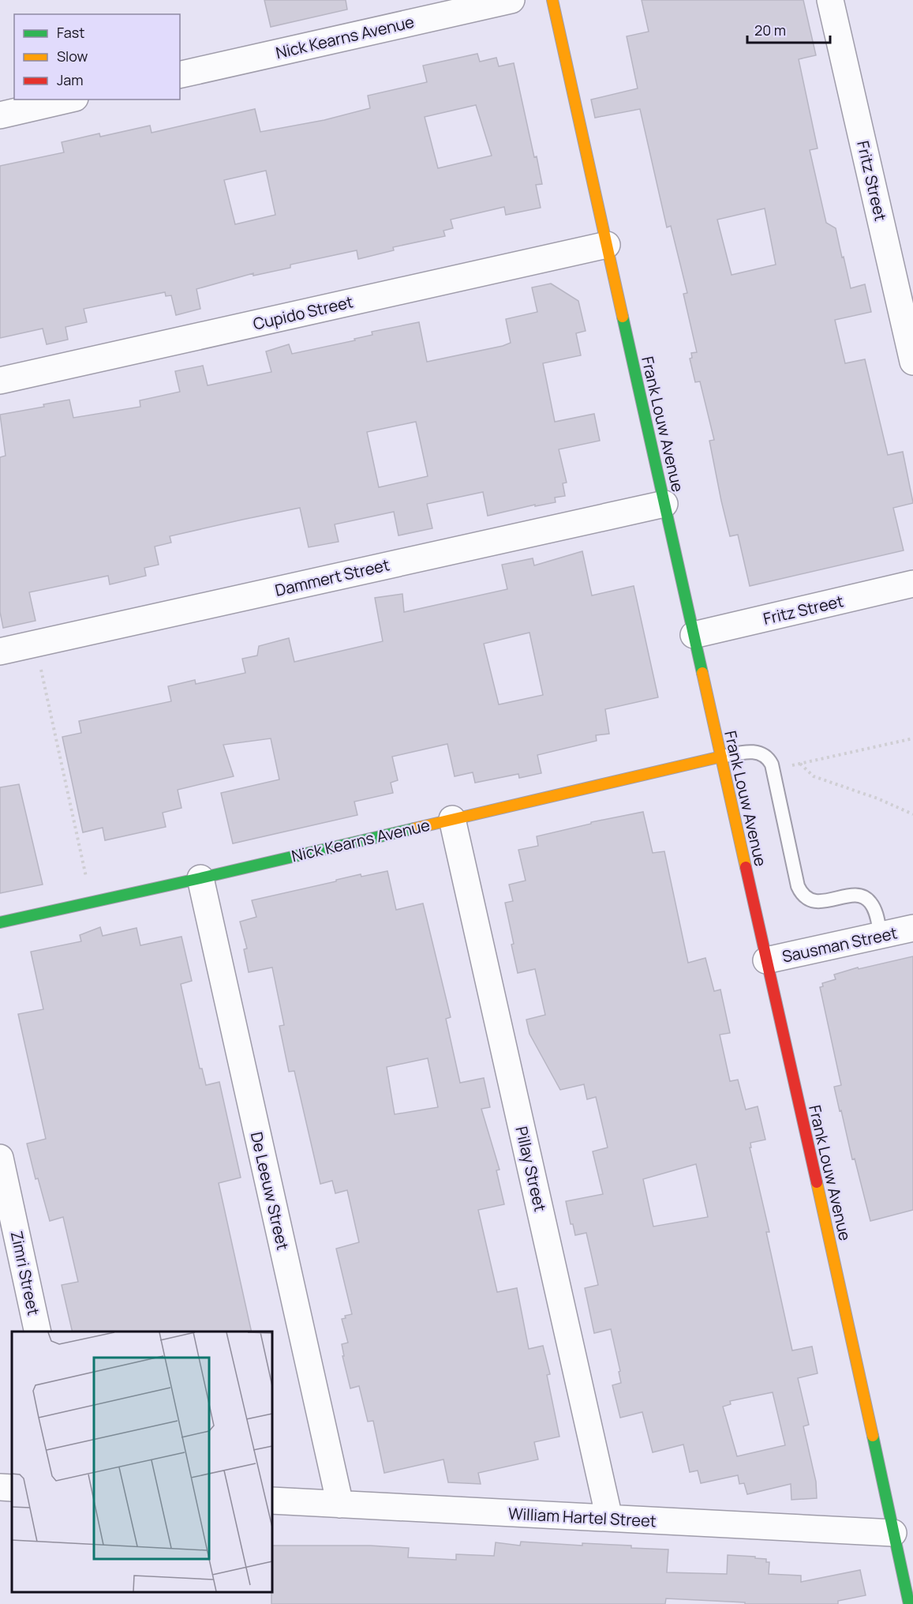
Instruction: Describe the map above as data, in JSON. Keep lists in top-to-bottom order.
{
  "streets": {
    "street": [
      "Nick Kearns Avenue",
      "Fritz Street",
      "Cupido Street",
      "Frank Louw Avenue",
      "Dammert Street",
      "Sausman Street",
      "Pillay Street",
      "De Leeuw Street",
      "Zimri Street",
      "William Hartel Street"
    ]
  },
  "crossings": [
    ["Nick Kearns Avenue", "Frank Louw Avenue"],
    ["Nick Kearns Avenue", "Pillay Street"],
    ["Nick Kearns Avenue", "De Leeuw Street"],
    ["Fritz Street", "Frank Louw Avenue"],
    ["Cupido Street", "Frank Louw Avenue"],
    ["Frank Louw Avenue", "Dammert Street"],
    ["Frank Louw Avenue", "Sausman Street"],
    ["Frank Louw Avenue", "William Hartel Street"],
    ["Pillay Street", "William Hartel Street"],
    ["De Leeuw Street", "William Hartel Street"]
  ],
  "legend": ["Fast", "Slow", "Jam"],
  "scale_bar": "20 m"
}
